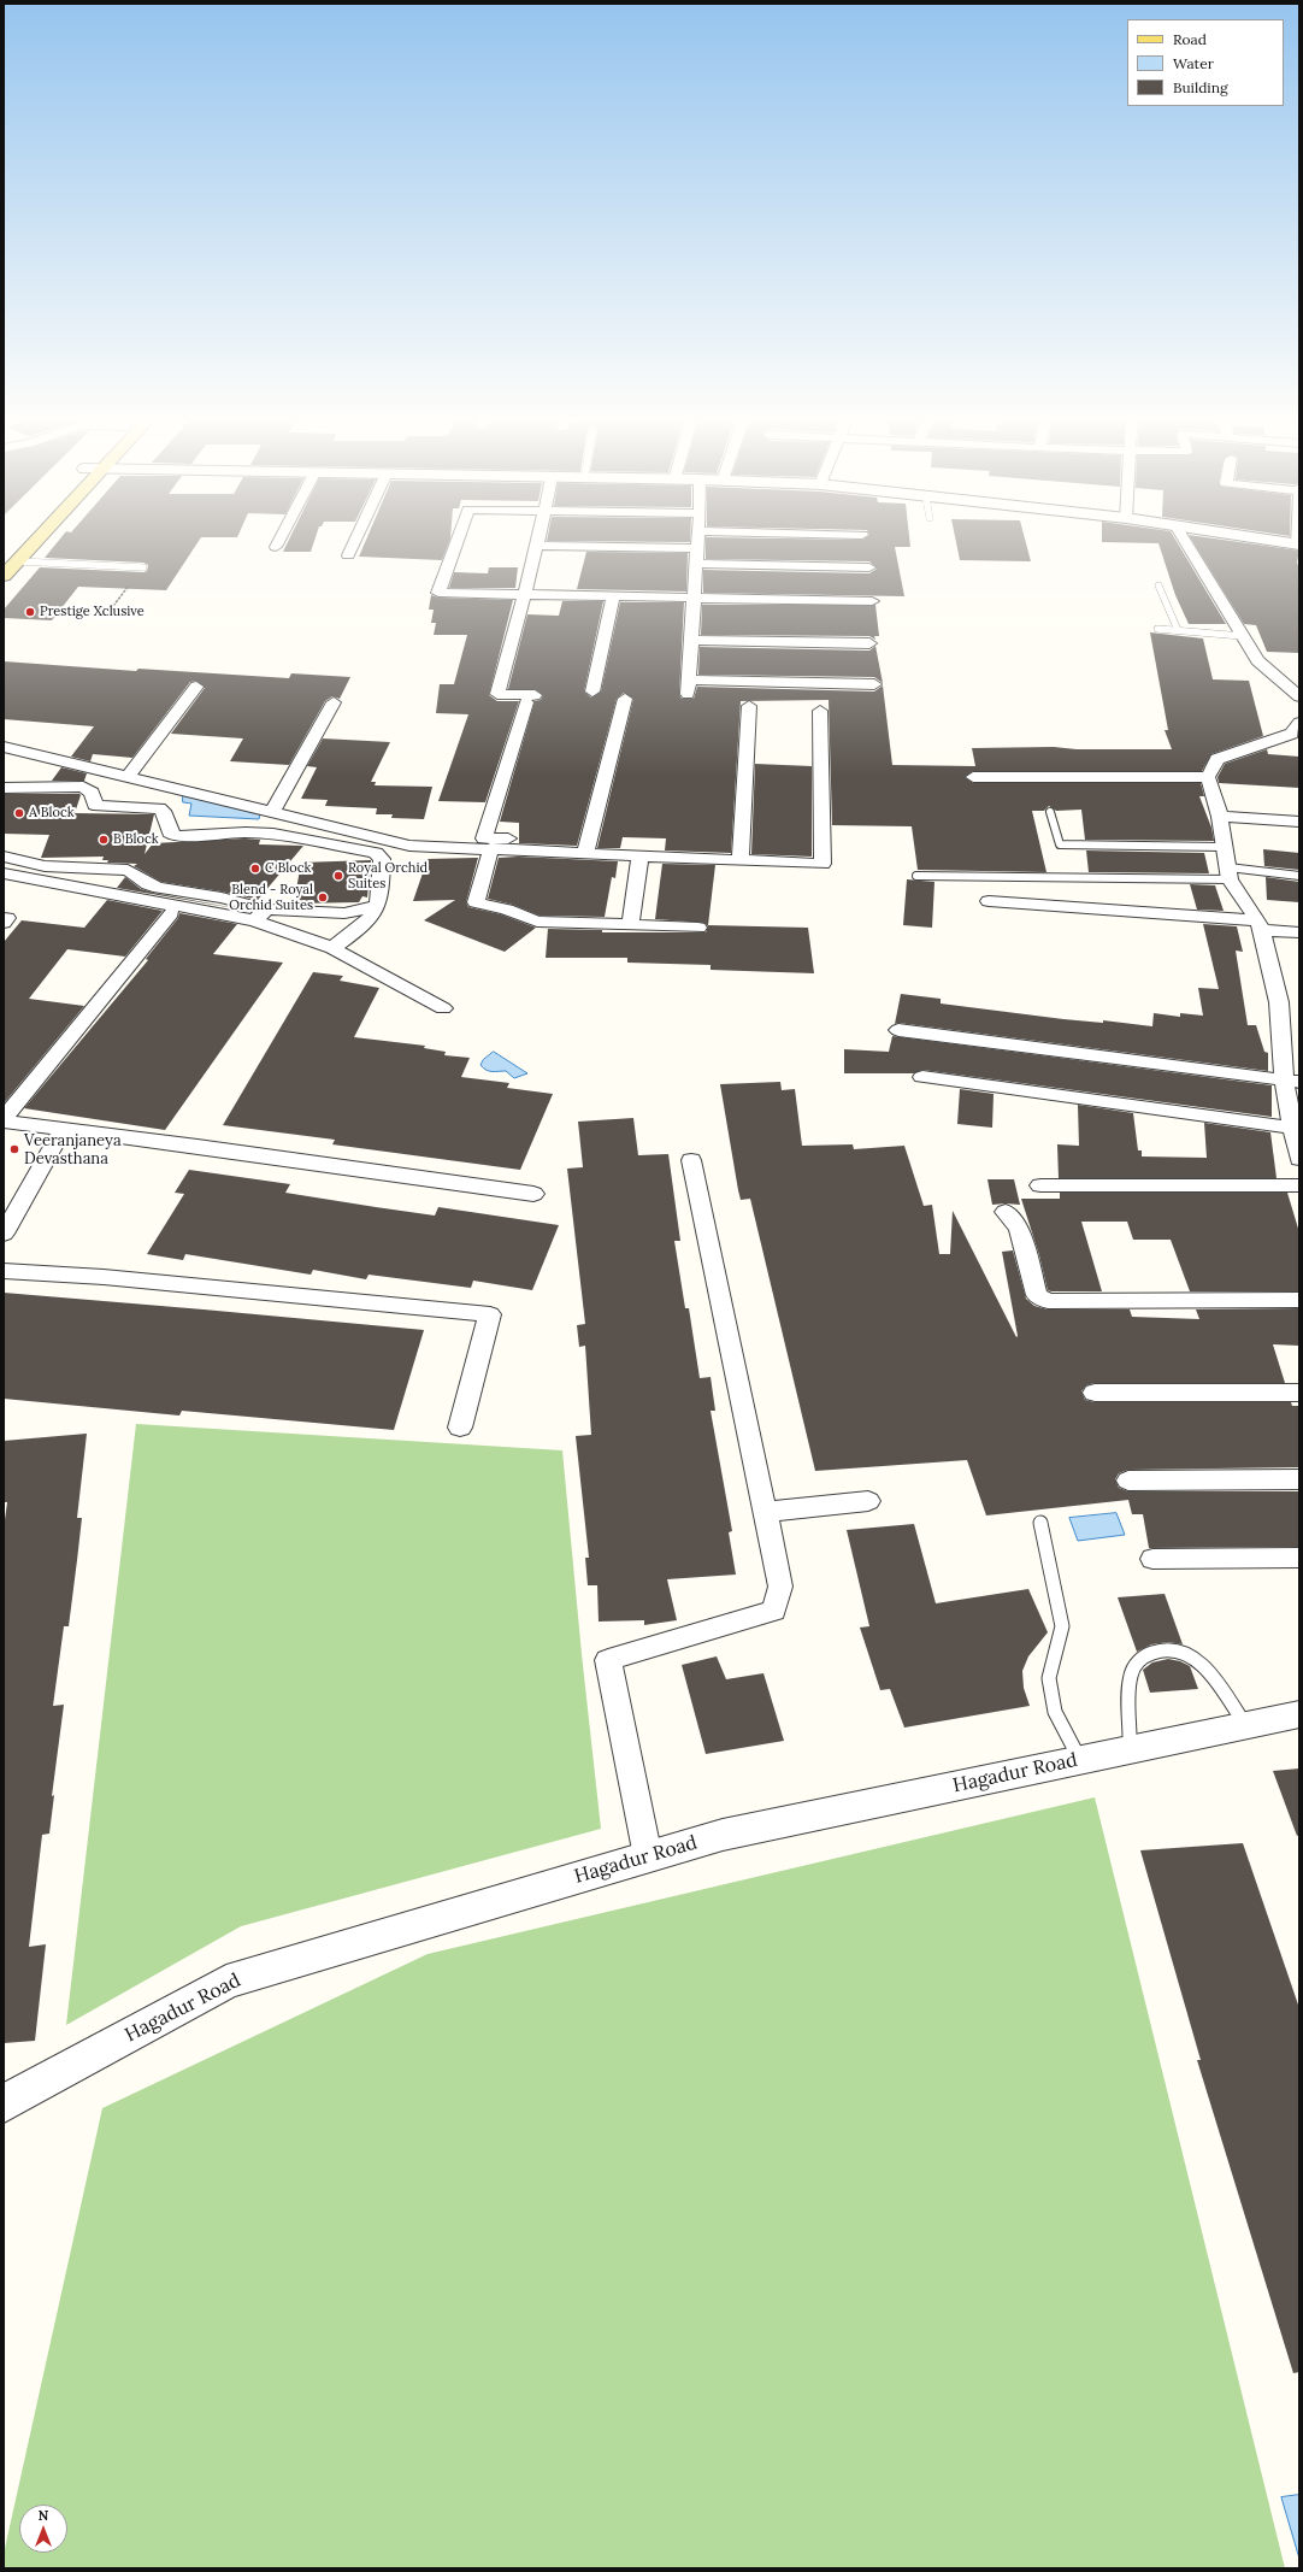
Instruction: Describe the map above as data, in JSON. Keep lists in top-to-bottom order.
{
  "streets": {
    "street": ["Hagadur Road"]
  },
  "places": [
    "Prestige Xclusive",
    "A Block",
    "B Block",
    "C Block",
    "Royal Orchid Suites",
    "Blend - Royal Orchid Suites",
    "Veeranjaneya Devasthana"
  ],
  "legend": ["Road", "Water", "Building"],
  "north": "top"
}
